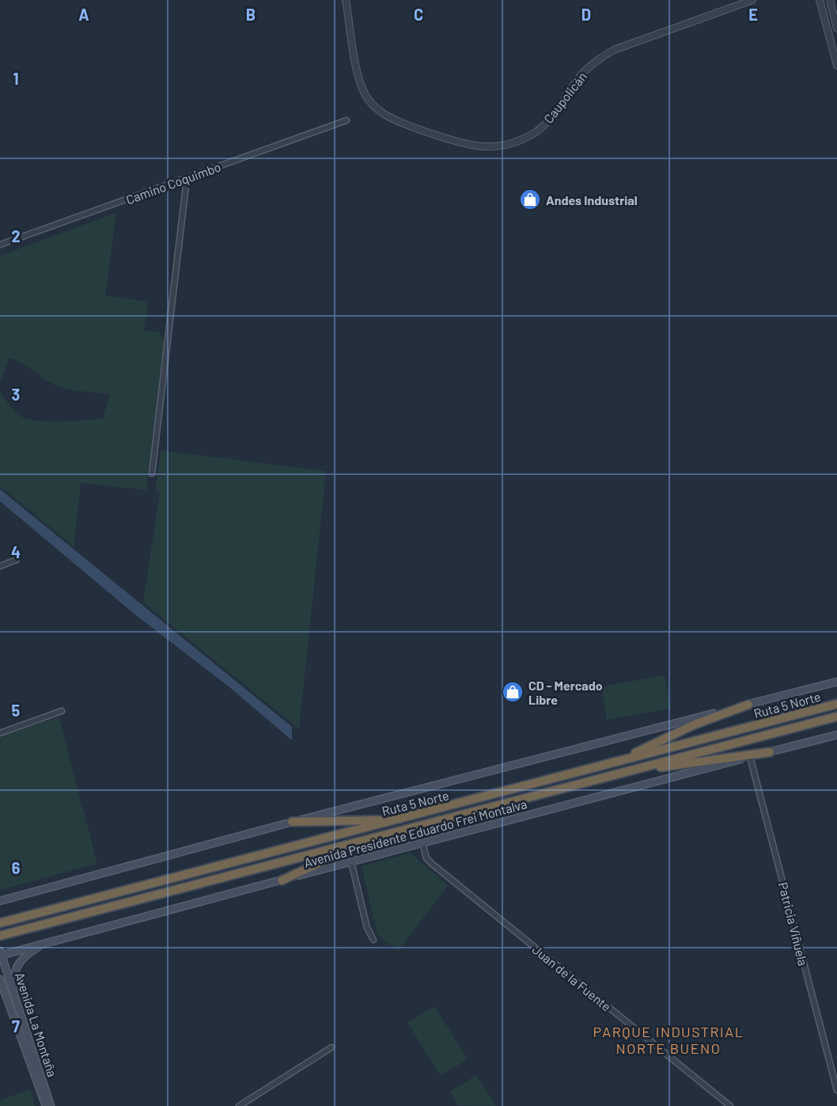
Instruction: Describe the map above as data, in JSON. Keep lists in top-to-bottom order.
{
  "streets": {
    "highway": ["Ruta 5 Norte"],
    "main road": ["Avenida Presidente Eduardo Frei Montalva", "Avenida La Montaña"],
    "street": [
      "Caupolicán",
      "Camino Coquimbo",
      "Patricia Viñuela",
      "Juan de la Fuente"
    ]
  },
  "crossings": [
    ["Avenida Presidente Eduardo Frei Montalva", "Patricia Viñuela"],
    ["Avenida Presidente Eduardo Frei Montalva", "Juan de la Fuente"],
    ["Avenida Presidente Eduardo Frei Montalva", "Avenida La Montaña"]
  ],
  "districts": ["PARQUE INDUSTRIAL NORTE BUENO"],
  "places": {
    "shop": ["Andes Industrial", "CD - Mercado Libre"]
  },
  "grid": {
    "columns": [
      "A",
      "B",
      "C",
      "D",
      "E"
    ],
    "rows": [
      "1",
      "2",
      "3",
      "4",
      "5",
      "6",
      "7"
    ]
  }
}
